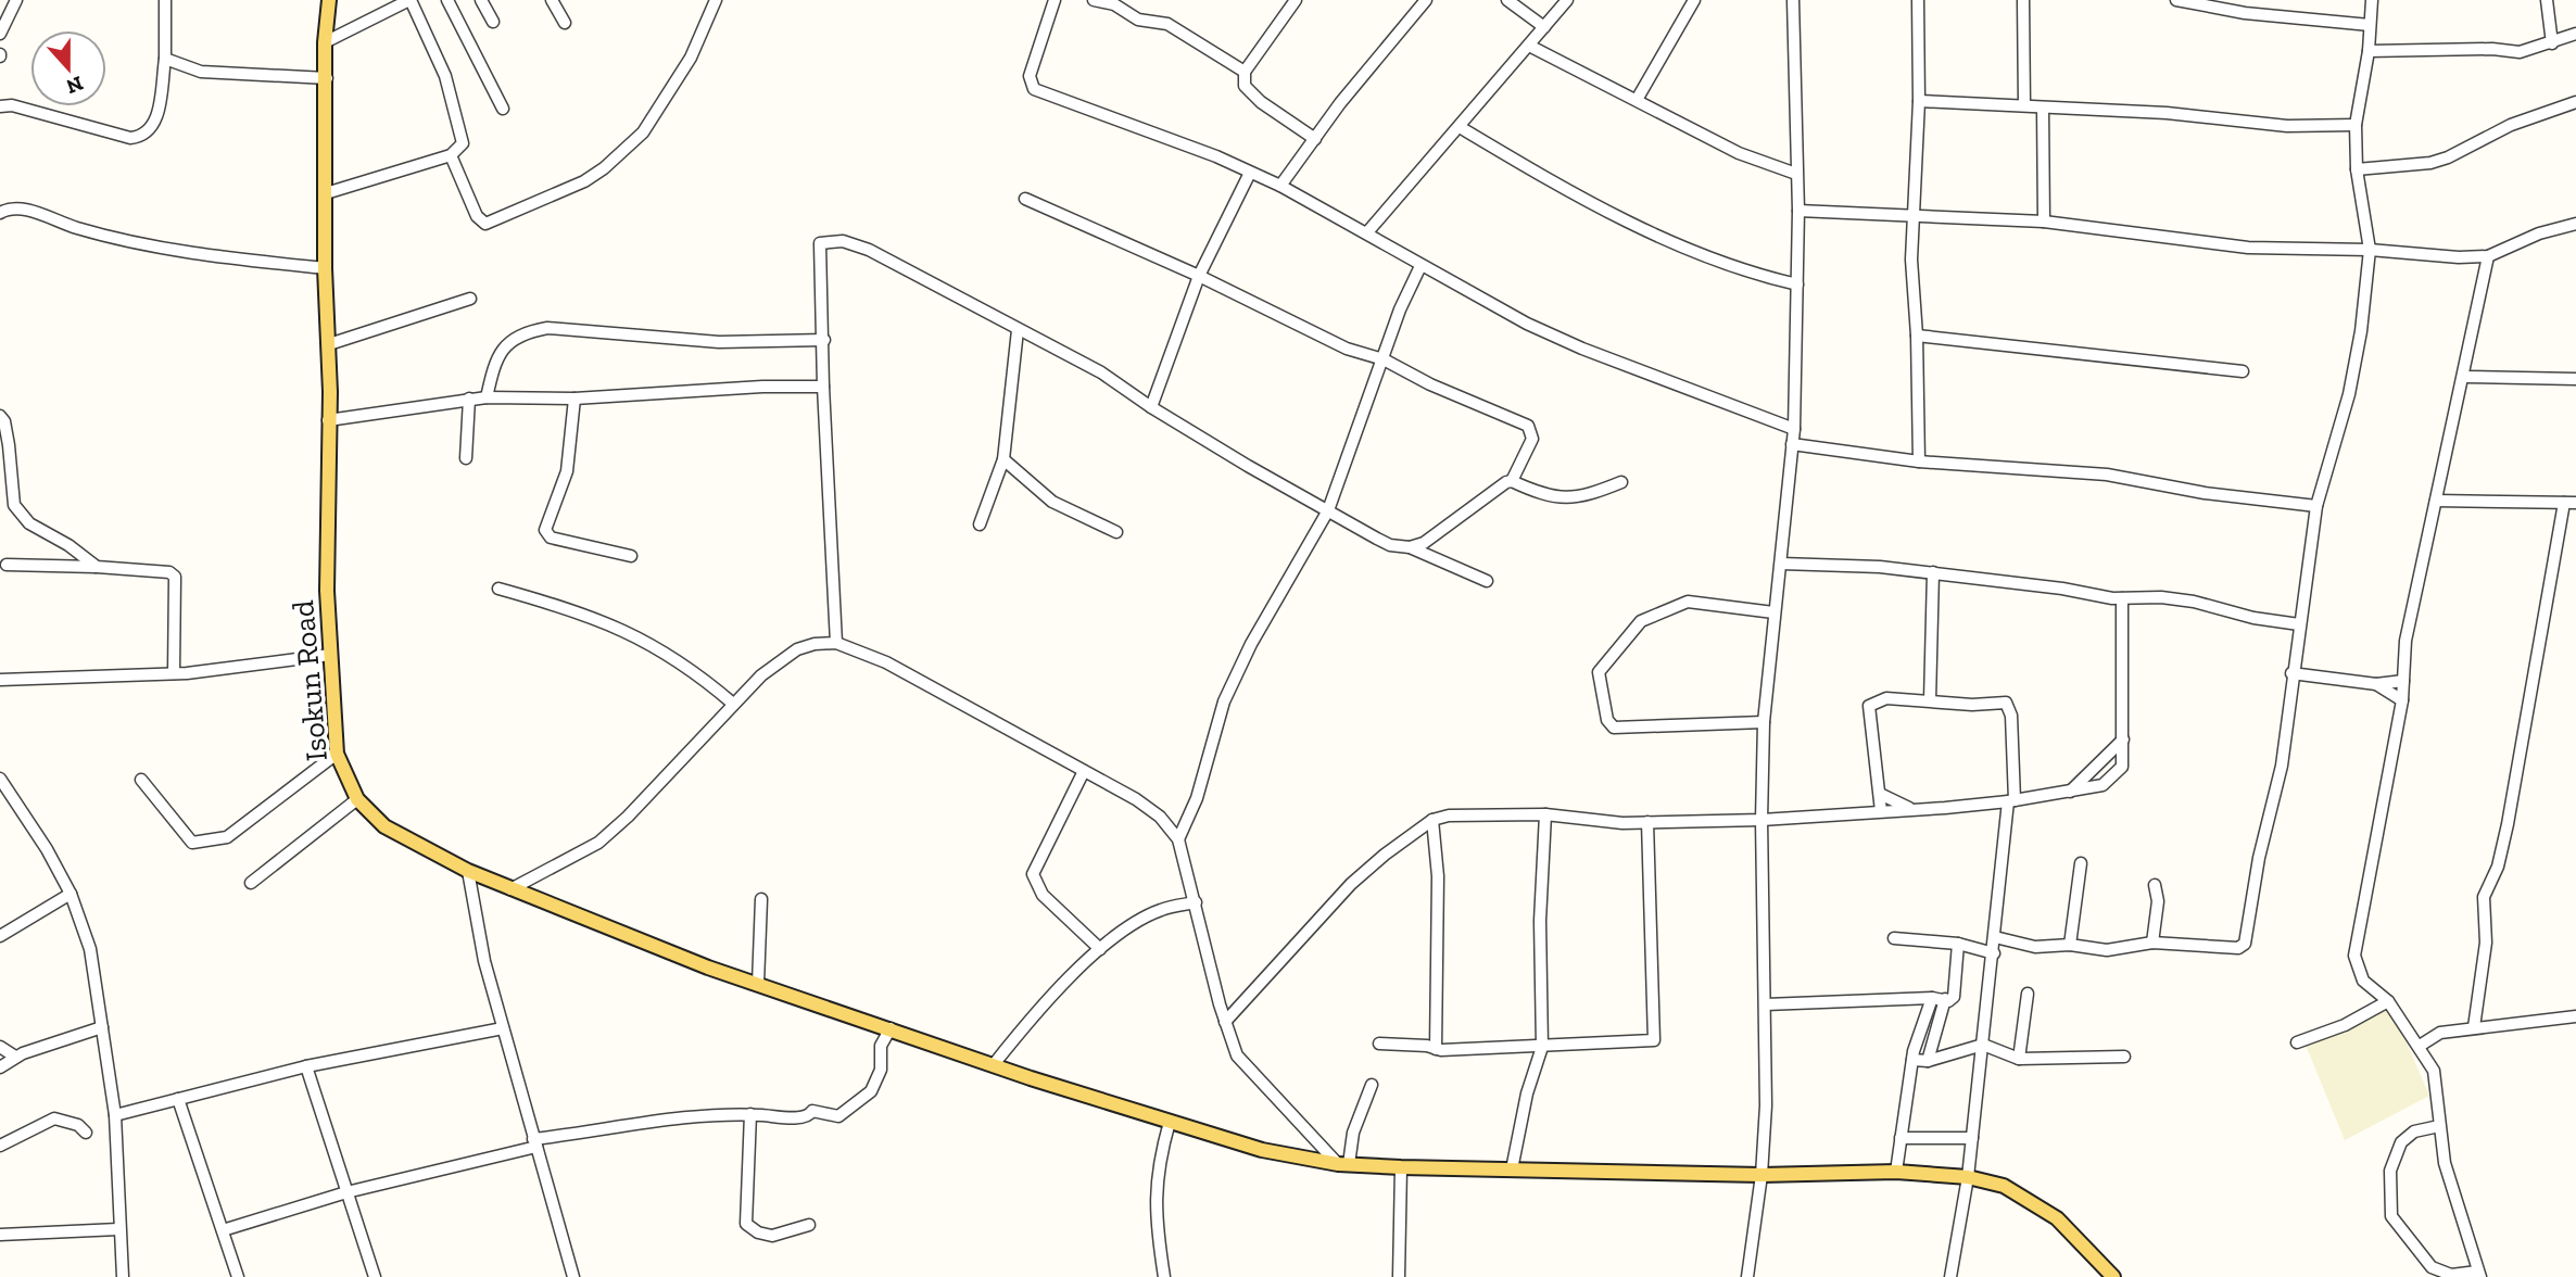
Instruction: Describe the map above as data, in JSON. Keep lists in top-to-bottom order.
{
  "streets": {
    "main road": ["Isokun Road"]
  },
  "north": "bottom"
}
